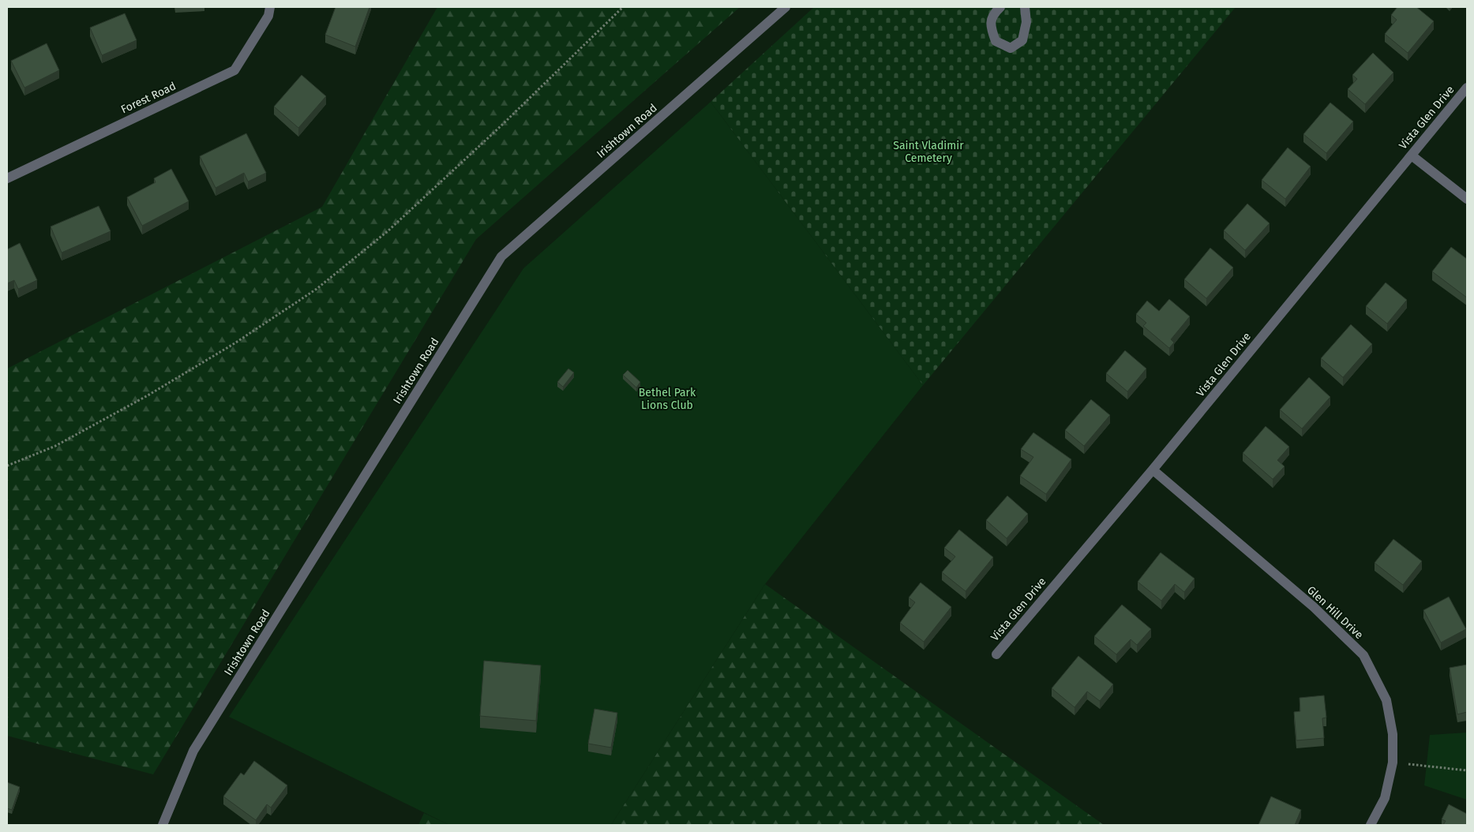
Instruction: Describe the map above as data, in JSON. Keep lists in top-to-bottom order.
{
  "streets": {
    "street": [
      "Forest Road",
      "Vista Glen Drive",
      "Irishtown Road",
      "Glen Hill Drive"
    ]
  },
  "crossings": [
    ["Vista Glen Drive", "Glen Hill Drive"]
  ],
  "parks": ["Saint Vladimir Cemetery", "Bethel Park Lions Club"]
}
